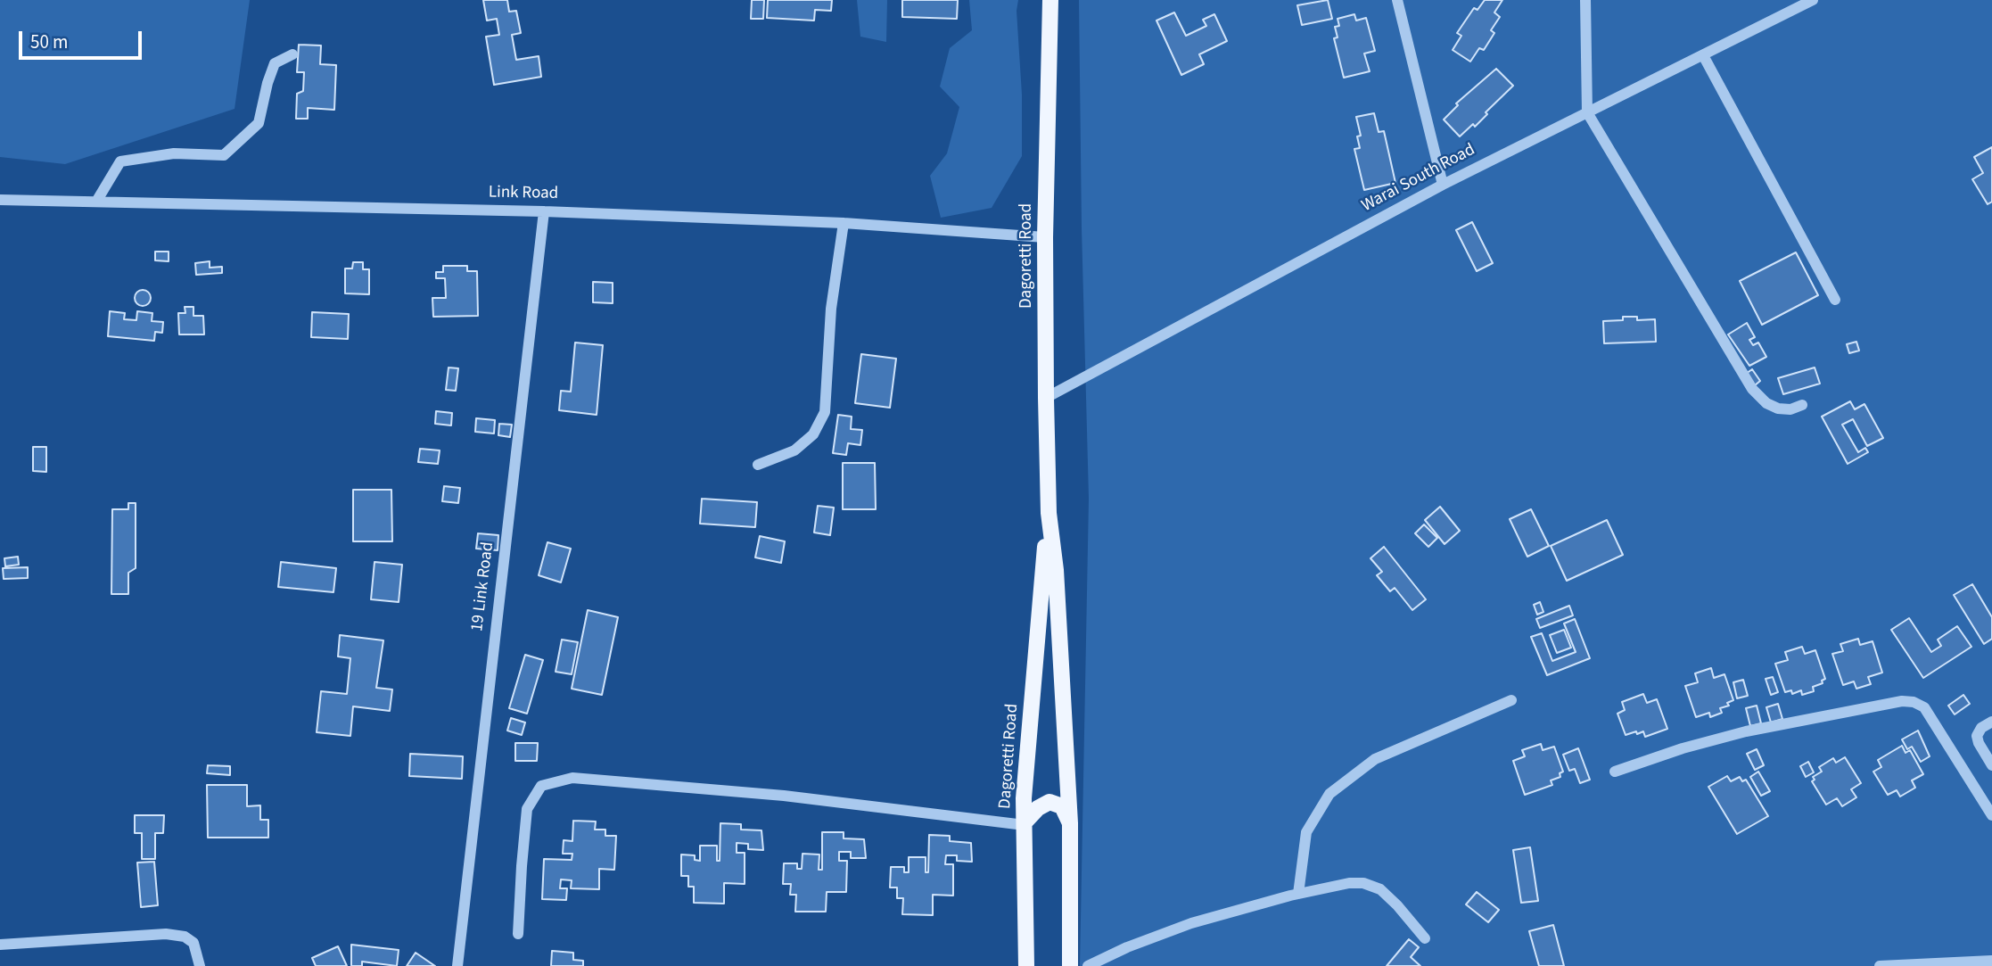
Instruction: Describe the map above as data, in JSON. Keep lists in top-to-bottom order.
{
  "streets": {
    "main road": ["Dagoretti Road"],
    "street": ["Warai South Road", "Link Road", "19 Link Road"]
  },
  "crossings": [
    ["Warai South Road", "Dagoretti Road"],
    ["Link Road", "Dagoretti Road"],
    ["Link Road", "19 Link Road"]
  ],
  "scale_bar": "50 m"
}
